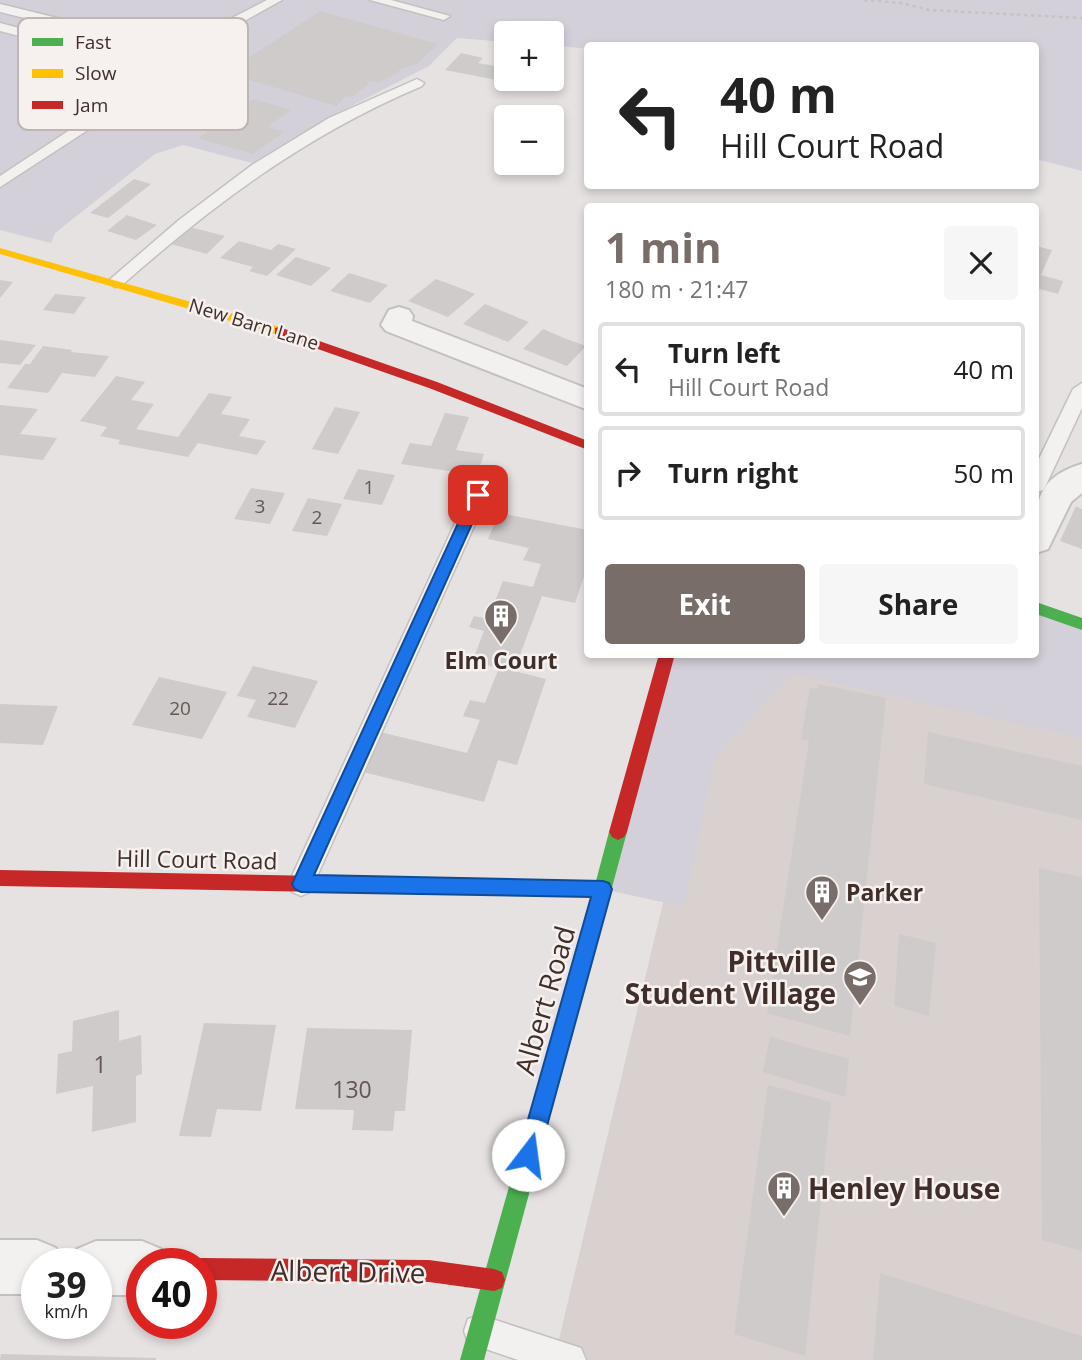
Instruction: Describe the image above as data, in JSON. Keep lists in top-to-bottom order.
{
  "streets": {
    "street": [
      "New Barn Lane",
      "Hill Court Road",
      "Albert Road",
      "Albert Drive"
    ]
  },
  "crossings": [
    ["Hill Court Road", "Albert Road"],
    ["Albert Road", "Albert Drive"]
  ],
  "places": {
    "building": ["Elm Court", "Parker", "Henley House"],
    "school or university": ["Pittville Student Village"]
  },
  "house_numbers": [
    "1",
    "3",
    "2",
    "22",
    "20",
    "1",
    "130"
  ],
  "legend": ["Fast", "Slow", "Jam"],
  "page": {
    "map_buttons": ["+", "−"],
    "turn": ["40 m", "Hill Court Road"],
    "heading": ["1 min", "180 m · 21:47"],
    "list": [
      {
        "name": "Turn left",
        "note": "Hill Court Road",
        "value": "40 m"
      },
      {
        "name": "Turn right",
        "value": "50 m"
      }
    ],
    "buttons": ["Exit", "Share"],
    "speed": "39 km/h",
    "limit": "40"
  }
}
